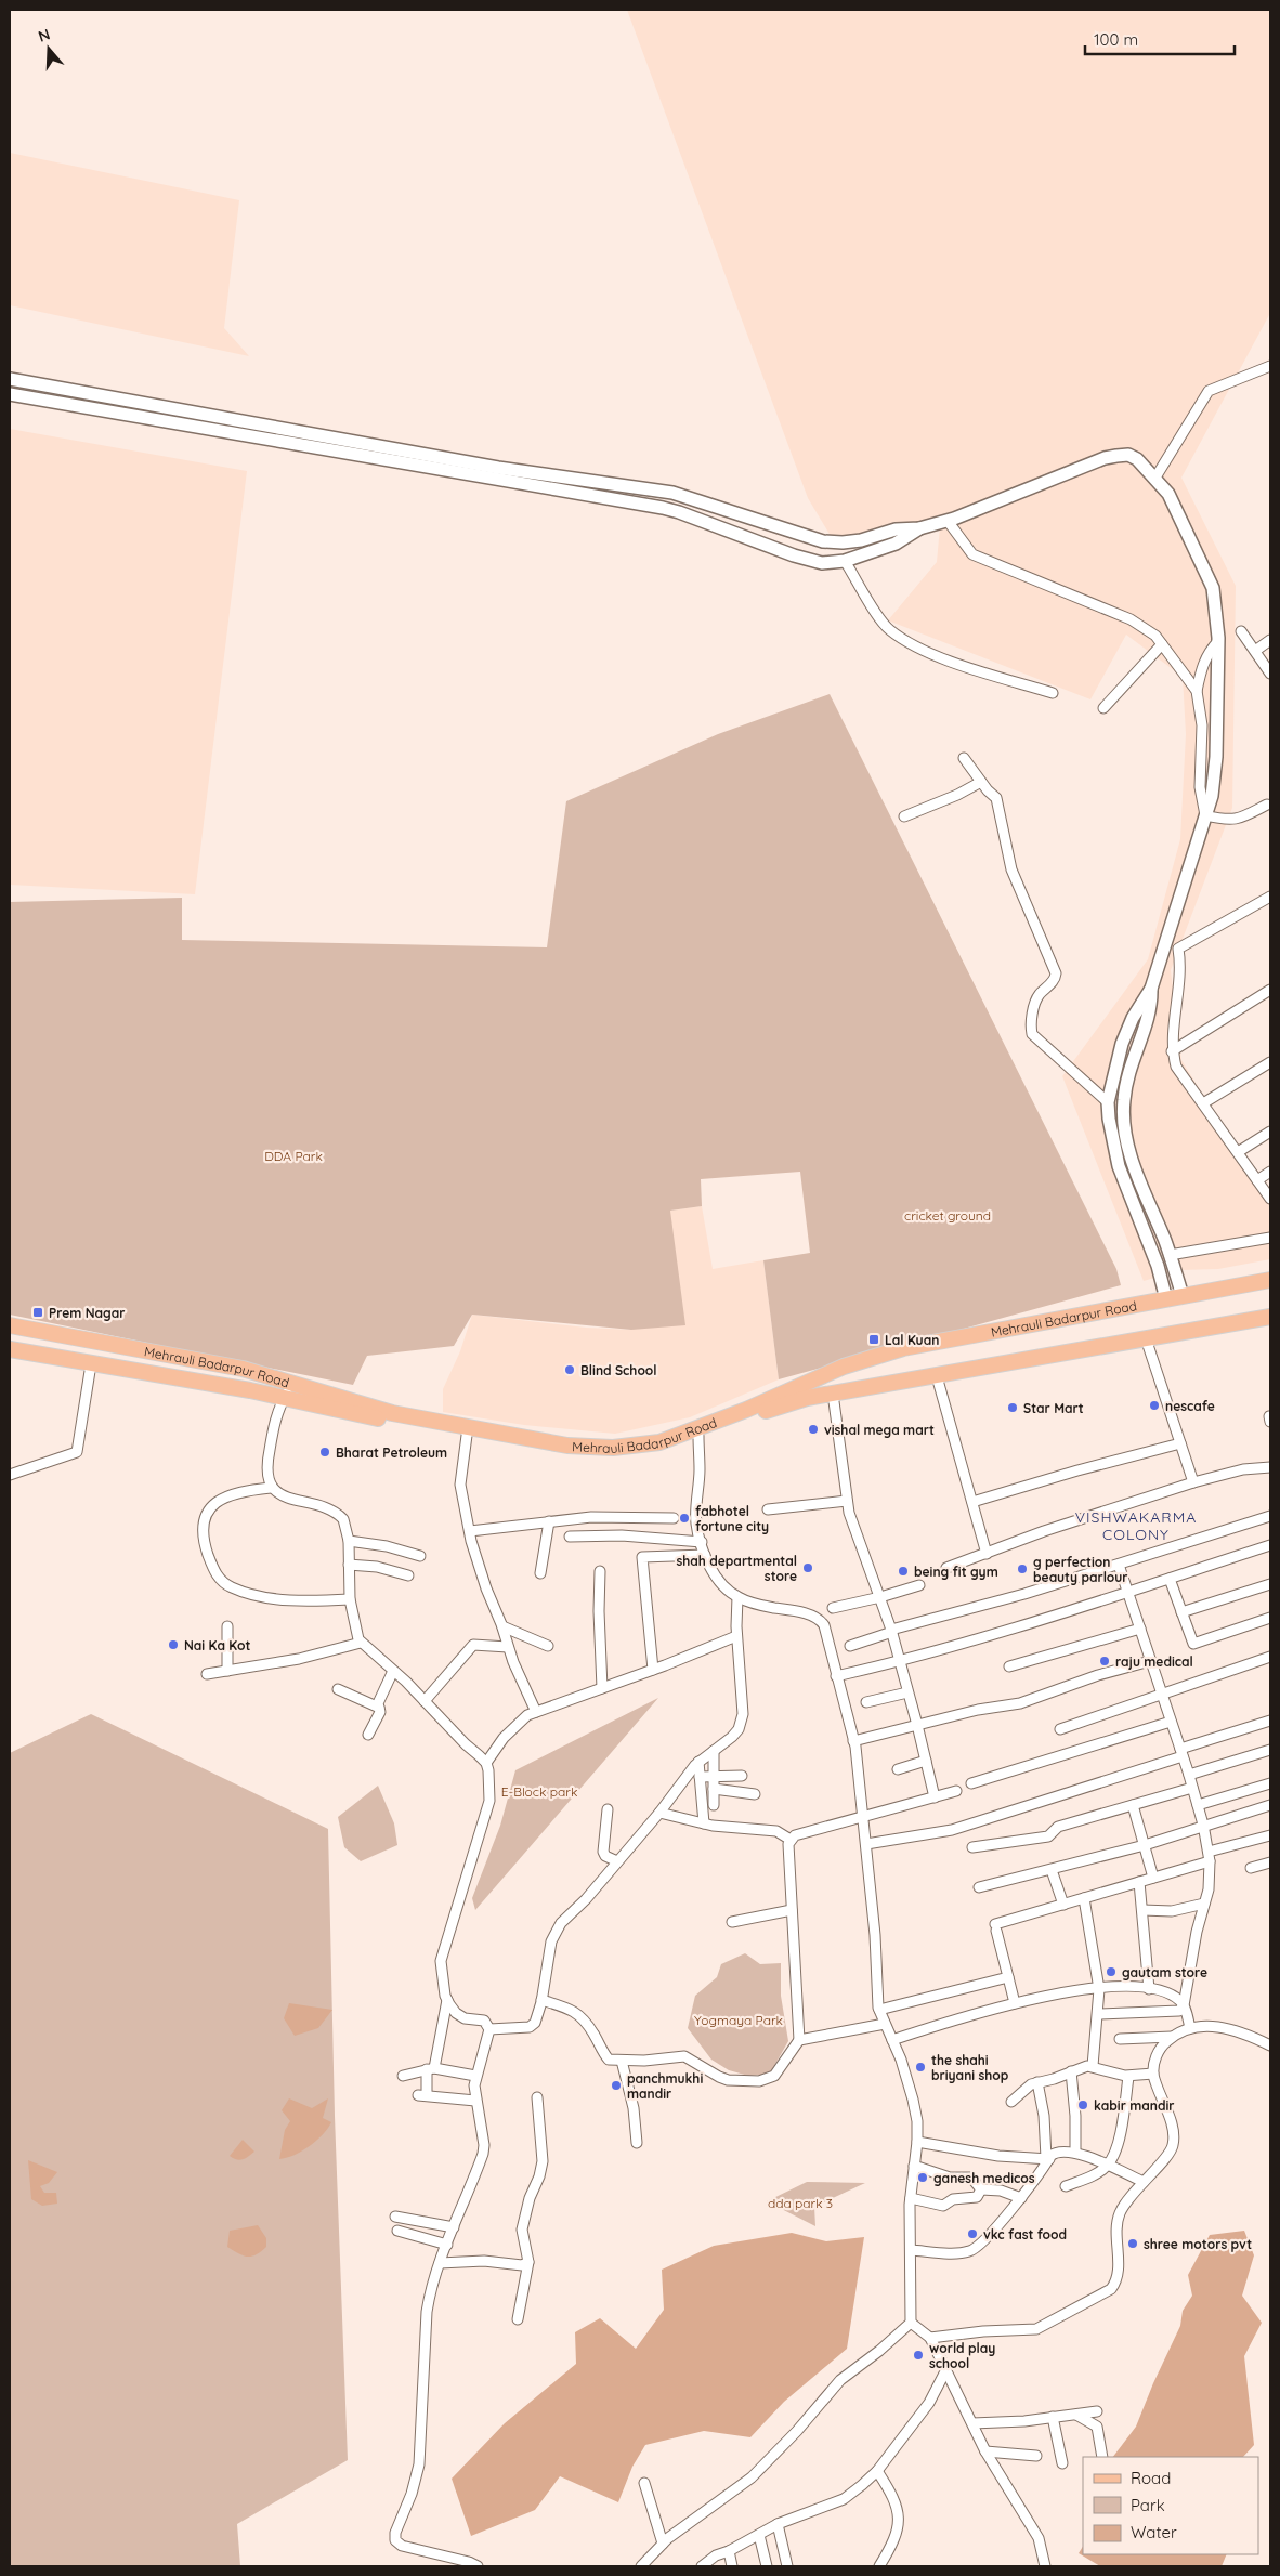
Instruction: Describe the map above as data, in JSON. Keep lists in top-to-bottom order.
{
  "streets": {
    "main road": ["Mehrauli Badarpur Road"]
  },
  "districts": ["VISHWAKARMA COLONY"],
  "parks": [
    "DDA Park",
    "cricket ground",
    "E-Block park",
    "Yogmaya Park",
    "dda park 3"
  ],
  "places": {
    "transit": ["Prem Nagar", "Lal Kuan"],
    "other": [
      "Blind School",
      "nescafe",
      "Star Mart",
      "vishal mega mart",
      "Bharat Petroleum",
      "fabhotel fortune city",
      "shah departmental store",
      "g perfection beauty parlour",
      "being fit gym",
      "Nai Ka Kot",
      "raju medical",
      "gautam store",
      "the shahi briyani shop",
      "panchmukhi mandir",
      "kabir mandir",
      "ganesh medicos",
      "vkc fast food",
      "shree motors pvt",
      "world play school"
    ]
  },
  "legend": ["Road", "Park", "Water"],
  "scale_bar": "100 m",
  "north": "top"
}
